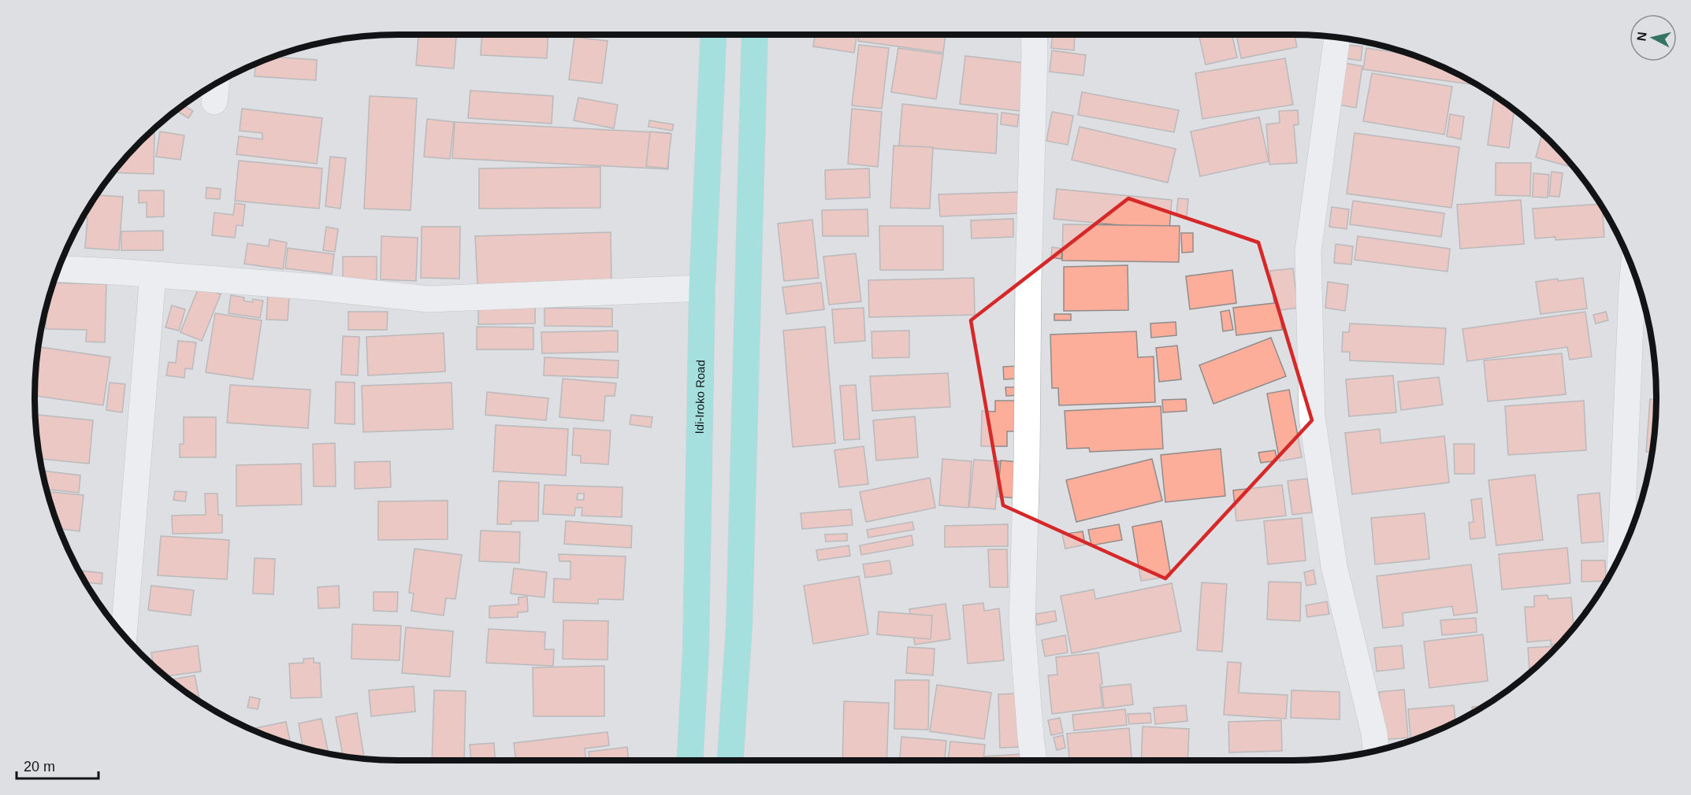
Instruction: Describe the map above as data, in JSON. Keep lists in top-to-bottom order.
{
  "streets": {
    "highway": ["Idi-Iroko Road"]
  },
  "scale_bar": "20 m",
  "north": "left"
}
